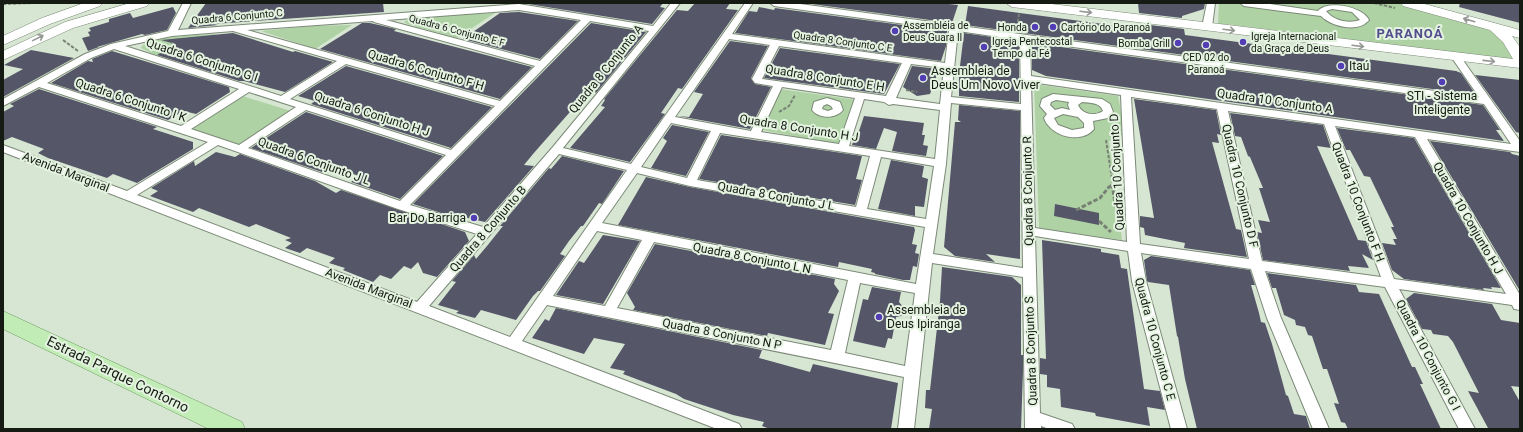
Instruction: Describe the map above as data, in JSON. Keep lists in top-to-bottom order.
{
  "streets": {
    "main road": ["Estrada Parque Contorno"],
    "street": [
      "Quadra 6 Conjunto C",
      "Quadra 6 Conjunto E F",
      "Quadra 8 Conjunto C E",
      "Quadra 6 Conjunto G I",
      "Quadra 8 Conjunto A",
      "Quadra 6 Conjunto F H",
      "Quadra 8 Conjunto E H",
      "Quadra 6 Conjunto I K",
      "Quadra 10 Conjunto A",
      "Quadra 6 Conjunto H J",
      "Quadra 8 Conjunto H J",
      "Quadra 6 Conjunto J L",
      "Avenida Marginal",
      "Quadra 10 Conjunto D",
      "Quadra 10 Conjunto D F",
      "Quadra 8 Conjunto R",
      "Quadra 8 Conjunto J L",
      "Quadra 10 Conjunto F H",
      "Quadra 10 Conjunto H J",
      "Quadra 8 Conjunto B",
      "Quadra 8 Conjunto L N",
      "Quadra 8 Conjunto N P",
      "Quadra 10 Conjunto C E",
      "Quadra 8 Conjunto S",
      "Quadra 10 Conjunto G I"
    ]
  },
  "crossings": [
    ["Quadra 6 Conjunto C", "Quadra 6 Conjunto E F"],
    ["Quadra 6 Conjunto C", "Quadra 6 Conjunto G I"],
    ["Quadra 6 Conjunto C", "Quadra 8 Conjunto A"],
    ["Quadra 6 Conjunto C", "Quadra 6 Conjunto F H"],
    ["Quadra 6 Conjunto C", "Quadra 6 Conjunto I K"],
    ["Quadra 8 Conjunto C E", "Quadra 8 Conjunto E H"],
    ["Quadra 6 Conjunto G I", "Quadra 6 Conjunto H J"],
    ["Quadra 8 Conjunto A", "Quadra 8 Conjunto J L"],
    ["Quadra 8 Conjunto A", "Quadra 8 Conjunto B"],
    ["Quadra 8 Conjunto E H", "Quadra 8 Conjunto R"],
    ["Quadra 6 Conjunto I K", "Quadra 6 Conjunto J L"],
    ["Quadra 10 Conjunto A", "Quadra 10 Conjunto D"],
    ["Quadra 10 Conjunto A", "Quadra 10 Conjunto D F"],
    ["Quadra 10 Conjunto A", "Quadra 8 Conjunto R"],
    ["Quadra 10 Conjunto A", "Quadra 10 Conjunto F H"],
    ["Quadra 10 Conjunto A", "Quadra 10 Conjunto H J"],
    ["Quadra 6 Conjunto J L", "Quadra 8 Conjunto B"],
    ["Avenida Marginal", "Quadra 8 Conjunto B"],
    ["Quadra 10 Conjunto D", "Quadra 10 Conjunto C E"],
    ["Quadra 8 Conjunto R", "Quadra 8 Conjunto S"],
    ["Quadra 8 Conjunto J L", "Quadra 8 Conjunto B"],
    ["Quadra 10 Conjunto F H", "Quadra 10 Conjunto G I"]
  ],
  "districts": ["PARANOÁ"],
  "places": [
    "Honda",
    "Cartório do Paranoá",
    "Assembléia de Deus Guara II",
    "Igreja Internacional da Graça de Deus",
    "Bomba Grill",
    "CED 02 do Paranoá",
    "Igreja Pentecostal Tempo da Fé",
    "Itaú",
    "Assembleia de Deus Um Novo Viver",
    "STI - Sistema Inteligente",
    "Bar Do Barriga",
    "Assembleia de Deus Ipiranga"
  ]
}
